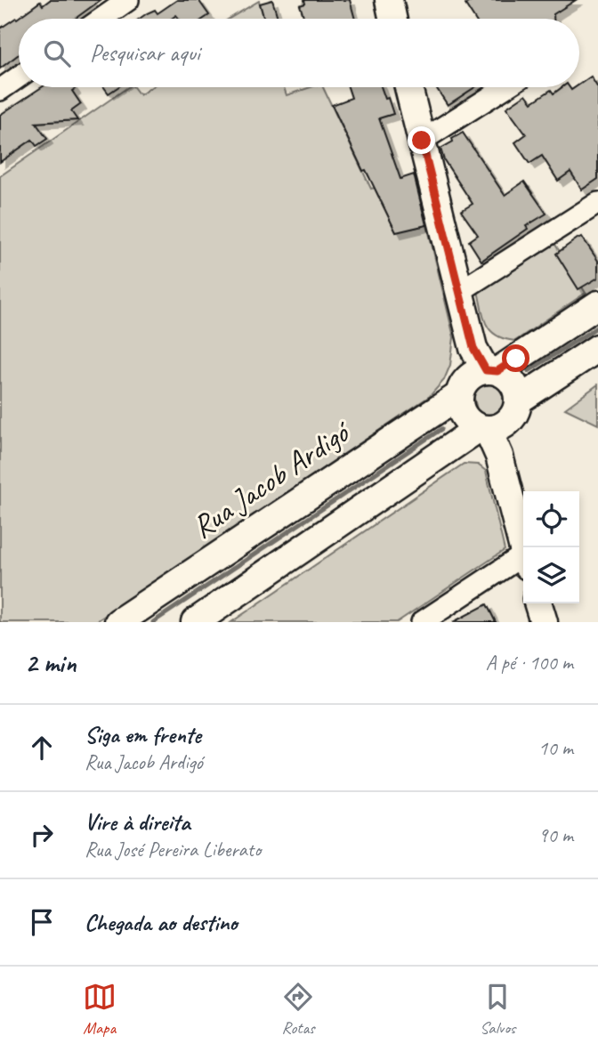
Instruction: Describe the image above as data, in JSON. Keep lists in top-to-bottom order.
{
  "streets": {
    "main road": ["Rua Jacob Ardigó"]
  },
  "page": {
    "search": "Pesquisar aqui",
    "heading": ["2 min", "A pé · 100 m"],
    "list": [
      ["Siga em frente", "Rua Jacob Ardigó", "10 m"],
      ["Vire à direita", "Rua José Pereira Liberato", "90 m"],
      "Chegada ao destino"
    ],
    "nav": ["Mapa", "Rotas", "Salvos"]
  }
}
